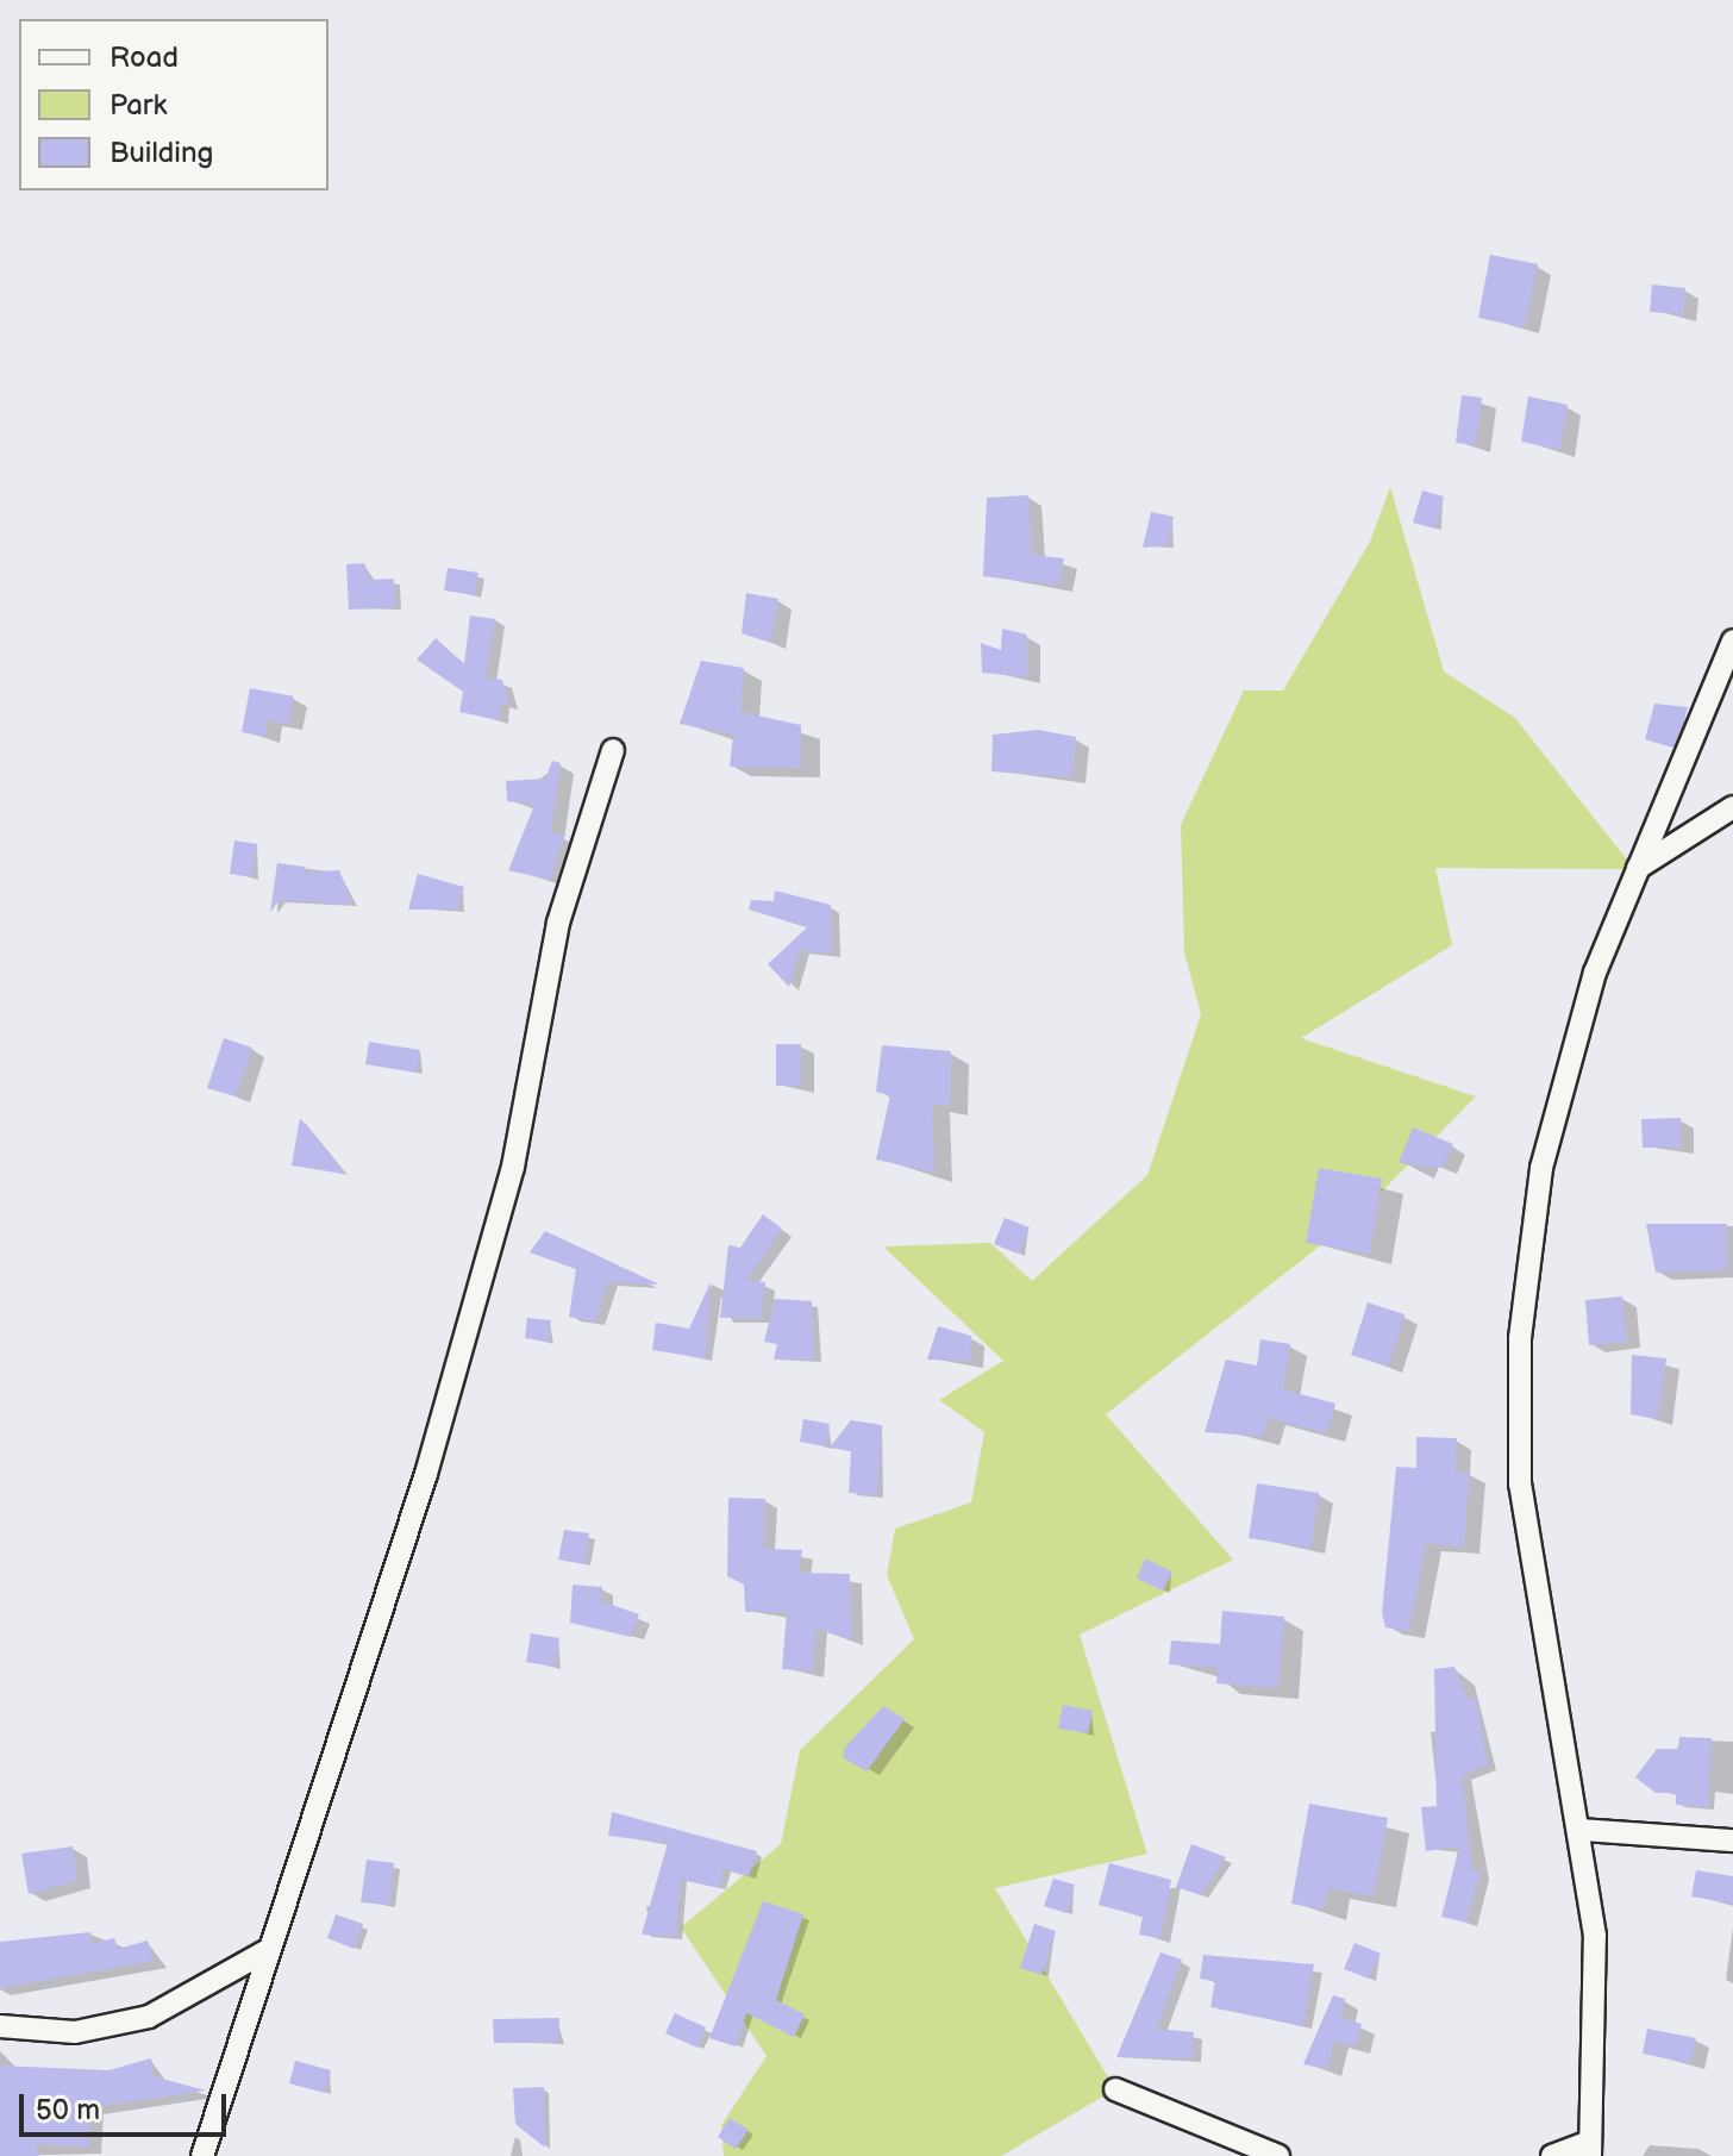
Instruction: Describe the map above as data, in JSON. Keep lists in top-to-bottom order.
{
  "legend": ["Road", "Park", "Building"],
  "scale_bar": "50 m"
}
